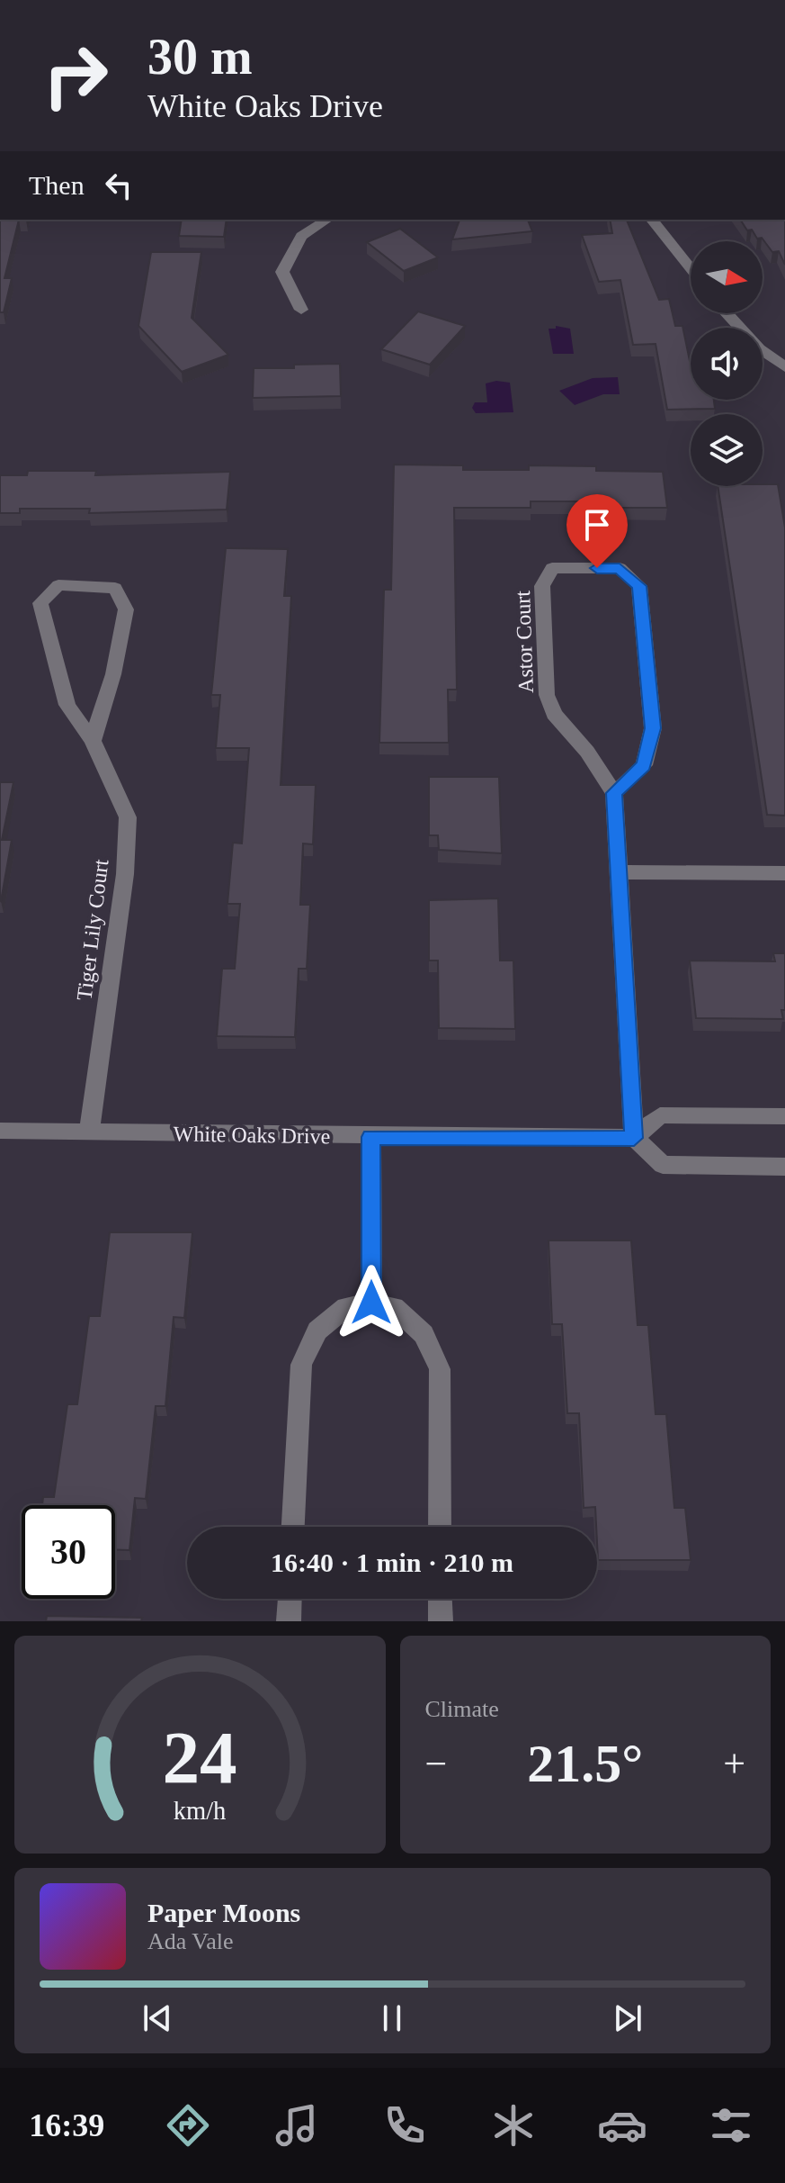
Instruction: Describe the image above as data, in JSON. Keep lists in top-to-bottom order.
{
  "streets": {
    "street": ["Astor Court", "Tiger Lily Court", "White Oaks Drive"]
  },
  "crossings": [
    ["Tiger Lily Court", "White Oaks Drive"]
  ],
  "north": "right",
  "page": {
    "turn": ["30 m", "White Oaks Drive"],
    "then": "Then",
    "limit": "30",
    "trip": "16:40 · 1 min · 210 m",
    "tile": "Climate",
    "heat": ["−", "21.5°", "+"],
    "song": ["Paper Moons", "Ada Vale"],
    "tabs": "16:39",
    "gauge": ["24", "km/h"]
  }
}
